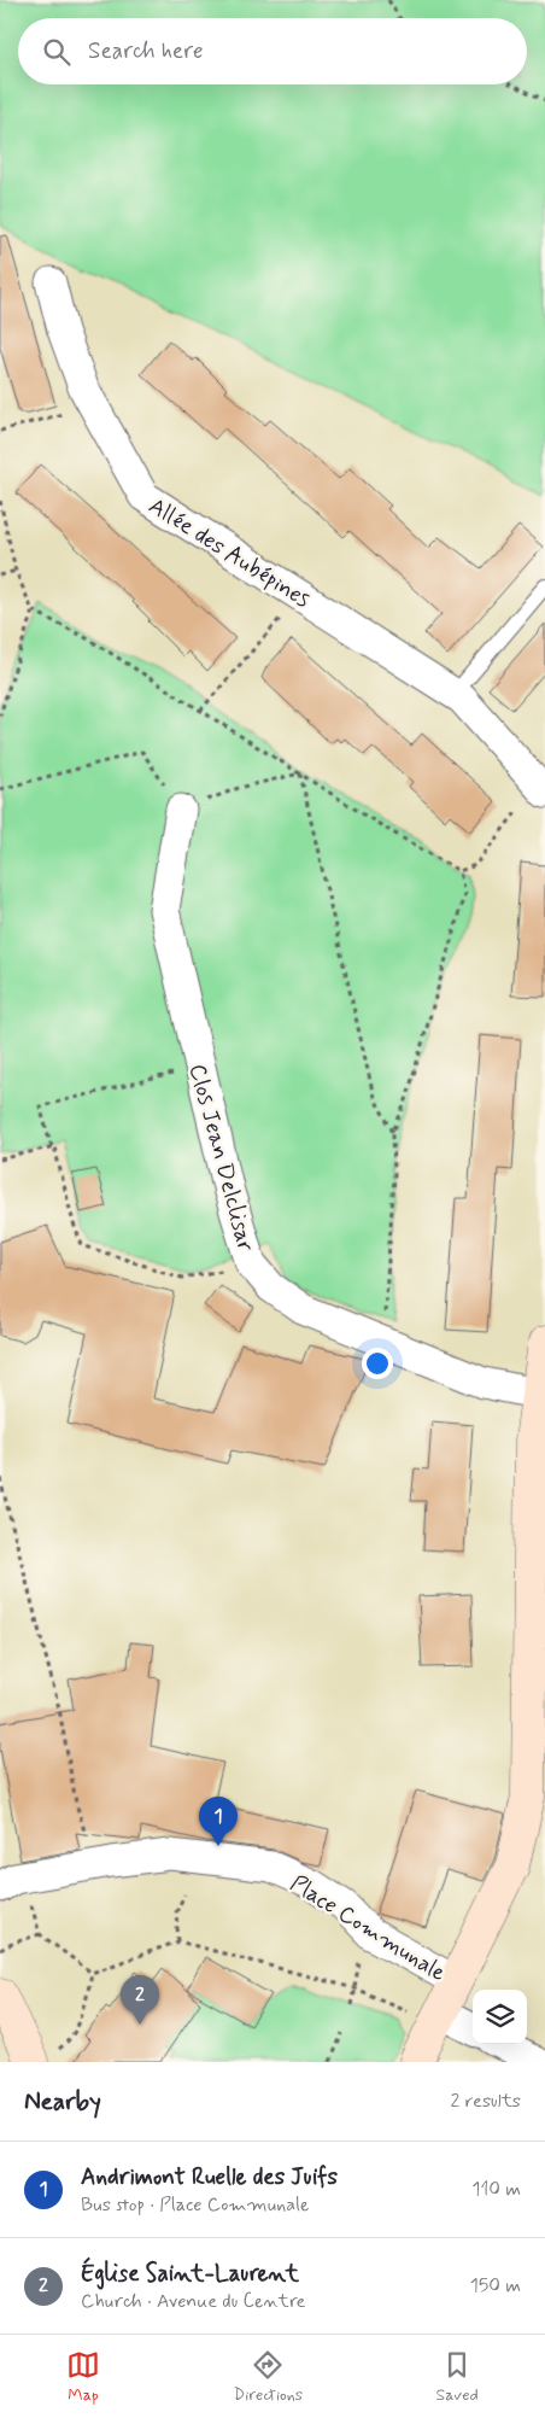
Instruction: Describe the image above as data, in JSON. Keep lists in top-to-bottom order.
{
  "streets": {
    "street": ["Allée des Aubépines", "Clos Jean Delclisar", "Place Communale"]
  },
  "page": {
    "search": "Search here",
    "pins": ["1", "2"],
    "heading": ["Nearby", "2 results"],
    "list": [
      {
        "mark": "1",
        "name": "Andrimont Ruelle des Juifs",
        "note": "Bus stop · Place Communale",
        "value": "110 m"
      },
      {
        "mark": "2",
        "name": "Église Saint-Laurent",
        "note": "Church · Avenue du Centre",
        "value": "150 m"
      }
    ],
    "nav": ["Map", "Directions", "Saved"]
  }
}
